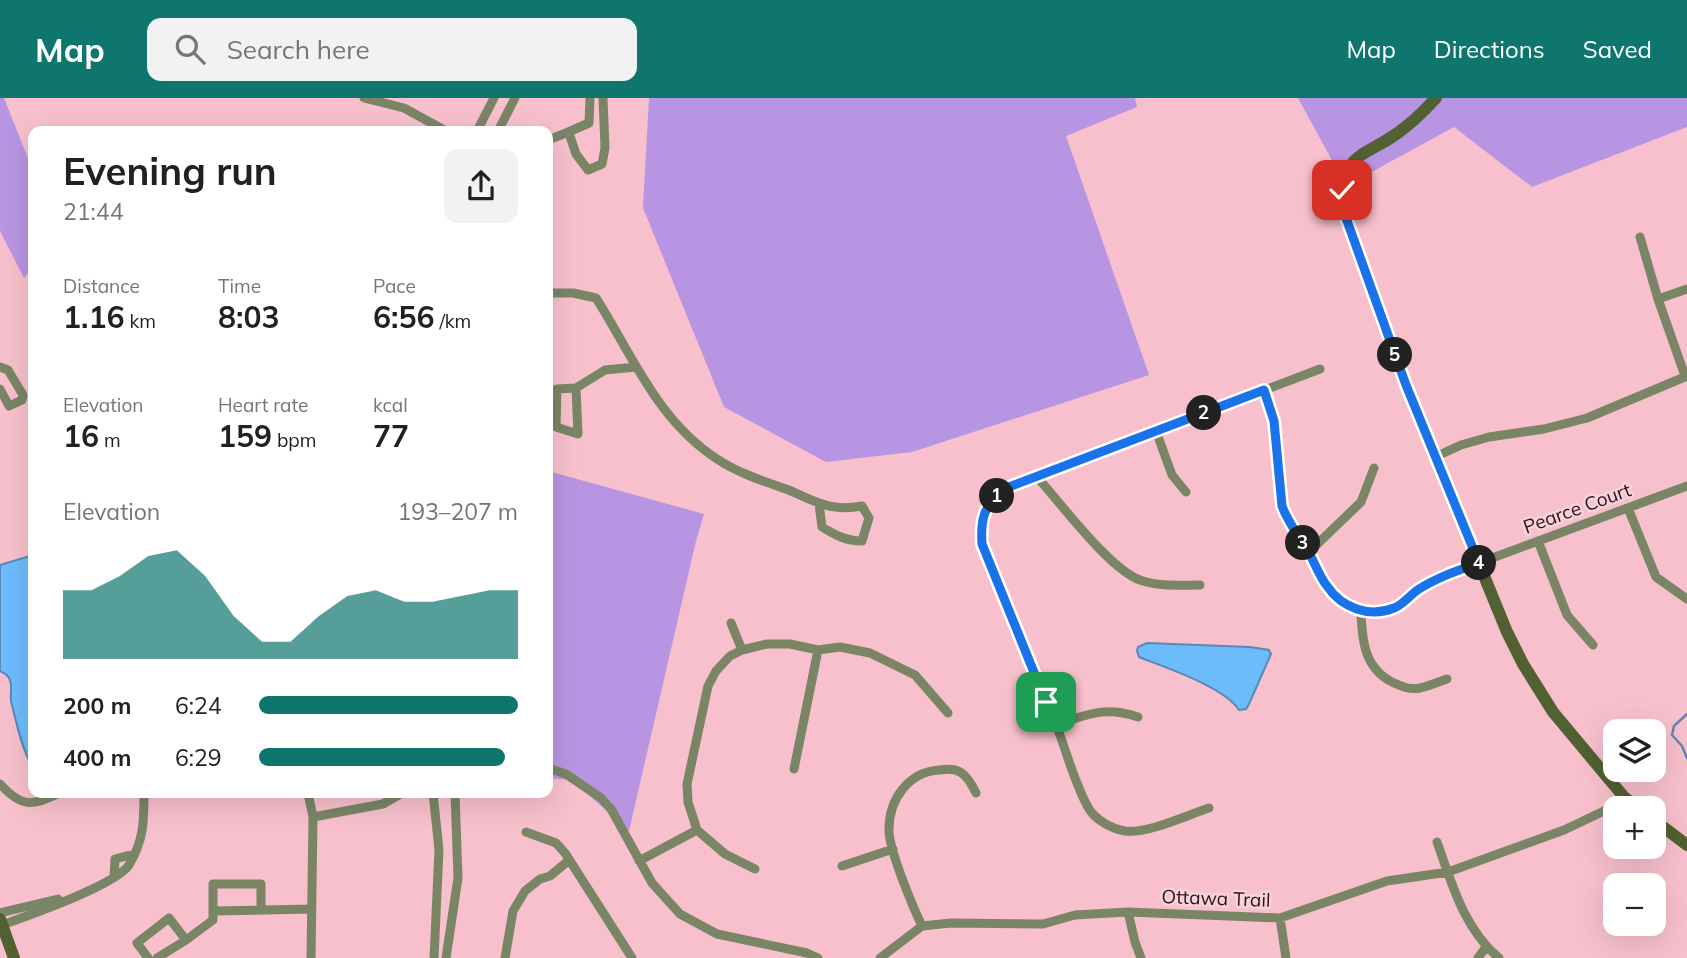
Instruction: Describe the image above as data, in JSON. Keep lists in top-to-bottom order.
{
  "streets": {
    "street": ["Pearce Court", "Ottawa Trail"]
  },
  "page": {
    "header": "Map",
    "search": "Search here",
    "nav": ["Map", "Directions", "Saved"],
    "heading": ["Evening run", "21:44"],
    "stats": [
      ["Distance", "1.16 km"],
      ["Time", "8:03"],
      ["Pace", "6:56 /km"],
      ["Elevation", "16 m"],
      ["Heart rate", "159 bpm"],
      ["kcal", "77"]
    ],
    "pins": [
      "5",
      "2",
      "1",
      "3",
      "4"
    ],
    "chart": ["Elevation", "193–207 m"],
    "list": [
      {
        "name": "200 m",
        "note": "6:24"
      },
      {
        "name": "400 m",
        "note": "6:29"
      }
    ],
    "map_buttons": ["+", "−"]
  }
}
